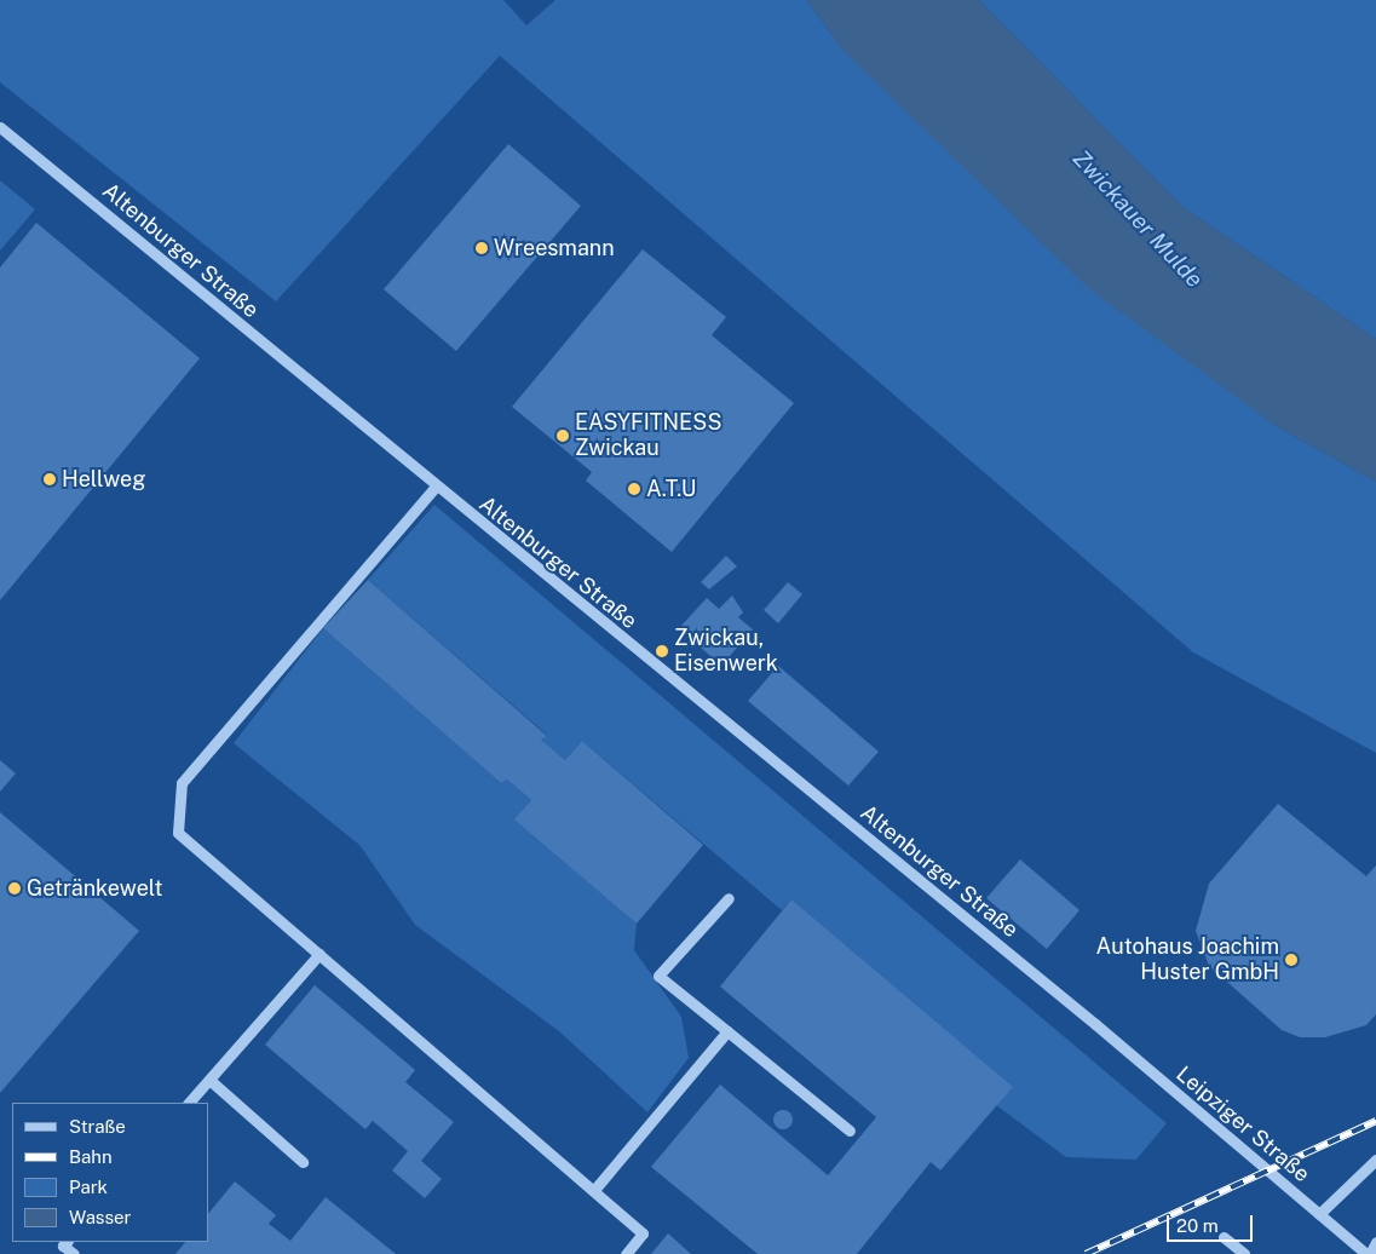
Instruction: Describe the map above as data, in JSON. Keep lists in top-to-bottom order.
{
  "streets": {
    "street": ["Altenburger Straße", "Leipziger Straße"]
  },
  "crossings": [
    ["Altenburger Straße", "Leipziger Straße"]
  ],
  "water": ["Zwickauer Mulde"],
  "places": [
    "Wreesmann",
    "EASYFITNESS Zwickau",
    "Hellweg",
    "A.T.U",
    "Zwickau, Eisenwerk",
    "Getränkewelt",
    "Autohaus Joachim Huster GmbH"
  ],
  "legend": [
    "Straße",
    "Bahn",
    "Park",
    "Wasser"
  ],
  "scale_bar": "20 m"
}
